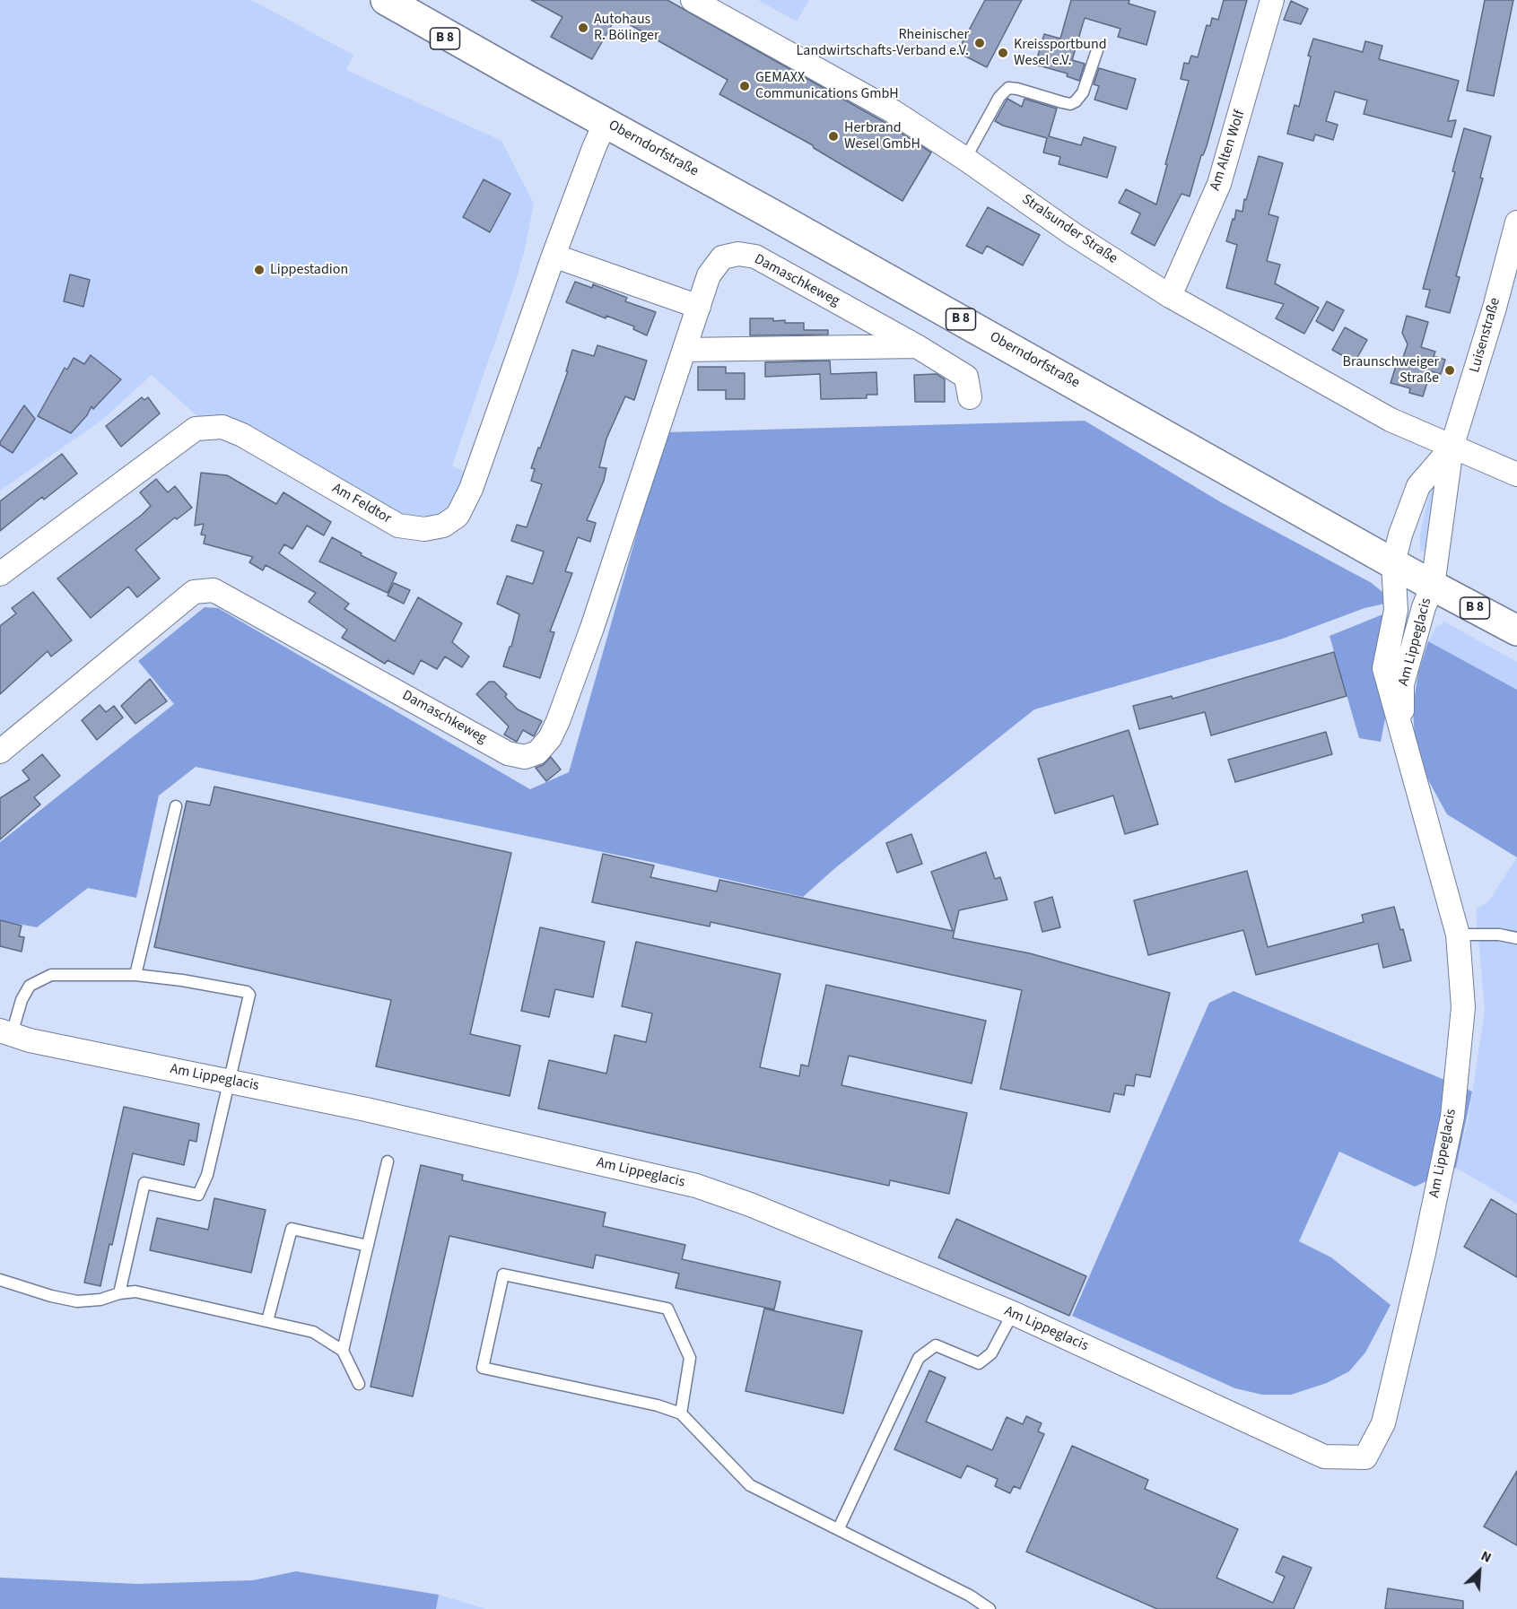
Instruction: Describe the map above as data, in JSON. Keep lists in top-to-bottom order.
{
  "streets": {
    "main road": ["B 8", "Oberndorfstraße"],
    "street": [
      "Am Alten Wolf",
      "Stralsunder Straße",
      "Damaschkeweg",
      "Luisenstraße",
      "Am Feldtor",
      "Am Lippeglacis"
    ]
  },
  "crossings": [
    ["Oberndorfstraße", "Luisenstraße"],
    ["Oberndorfstraße", "Am Feldtor"],
    ["Oberndorfstraße", "Am Lippeglacis"],
    ["Am Alten Wolf", "Stralsunder Straße"],
    ["Stralsunder Straße", "Luisenstraße"],
    ["Luisenstraße", "Am Lippeglacis"]
  ],
  "places": [
    "Autohaus R. Bölinger",
    "Rheinischer Landwirtschafts-Verband e.V.",
    "Kreissportbund Wesel e.V.",
    "GEMAXX Communications GmbH",
    "Herbrand Wesel GmbH",
    "Lippestadion",
    "Braunschweiger Straße"
  ],
  "north": "top right"
}
